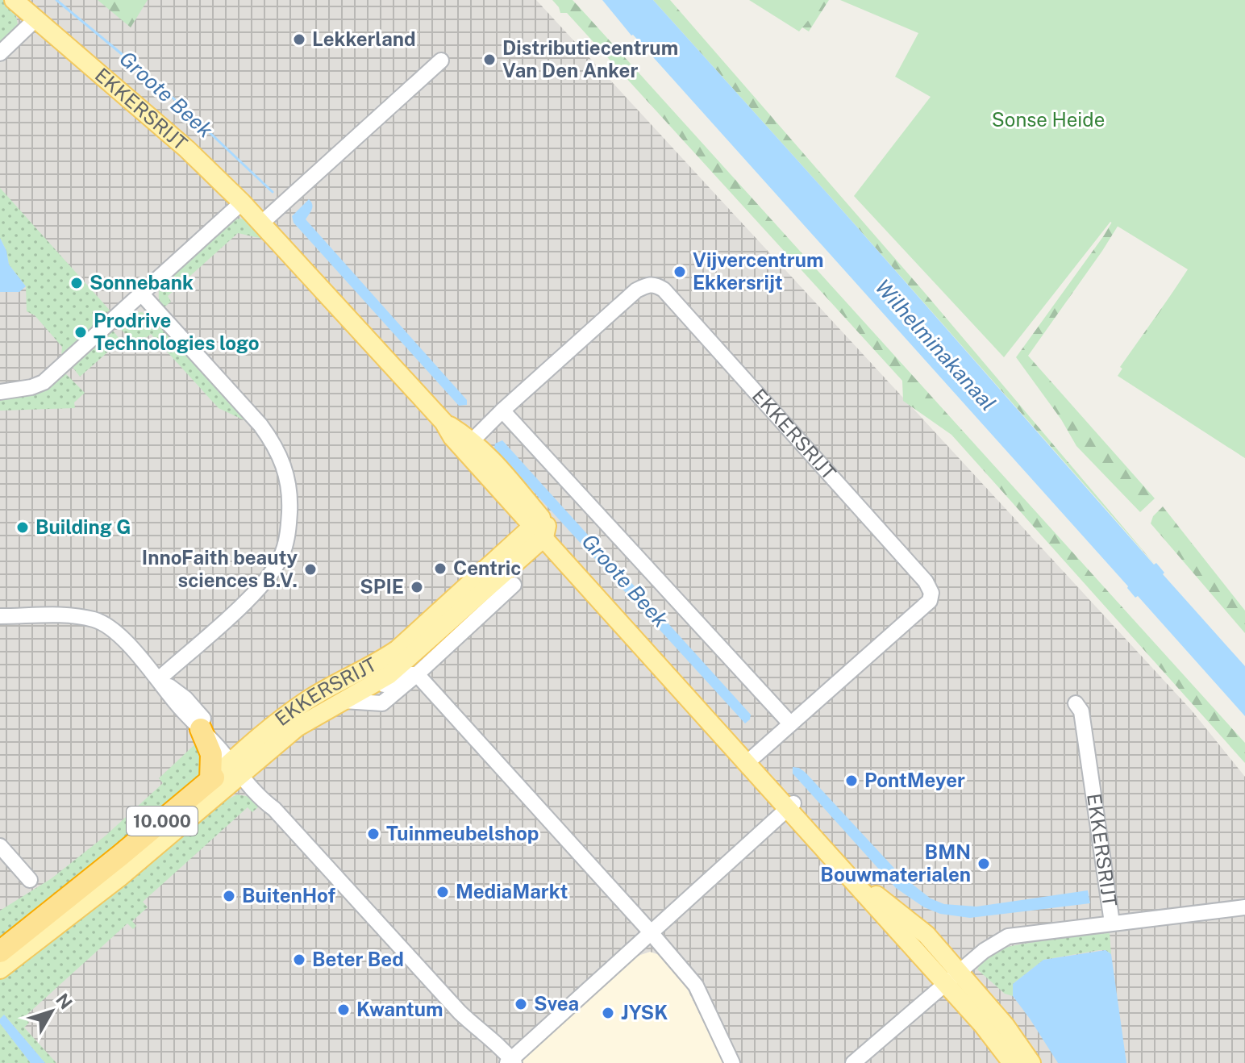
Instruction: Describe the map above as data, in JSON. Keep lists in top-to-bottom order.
{
  "streets": {
    "highway": ["EKKERSRIJT", "10.000"]
  },
  "water": ["Groote Beek", "Wilhelminakanaal"],
  "parks": ["Sonse Heide"],
  "places": [
    "Lekkerland",
    "Distributiecentrum Van Den Anker",
    "Vijvercentrum Ekkersrijt",
    "Sonnebank",
    "Prodrive Technologies logo",
    "Building G",
    "Centric",
    "InnoFaith beauty sciences B.V.",
    "SPIE",
    "PontMeyer",
    "Tuinmeubelshop",
    "BMN Bouwmaterialen",
    "MediaMarkt",
    "BuitenHof",
    "Beter Bed",
    "Svea",
    "Kwantum",
    "JYSK"
  ],
  "north": "top right"
}
